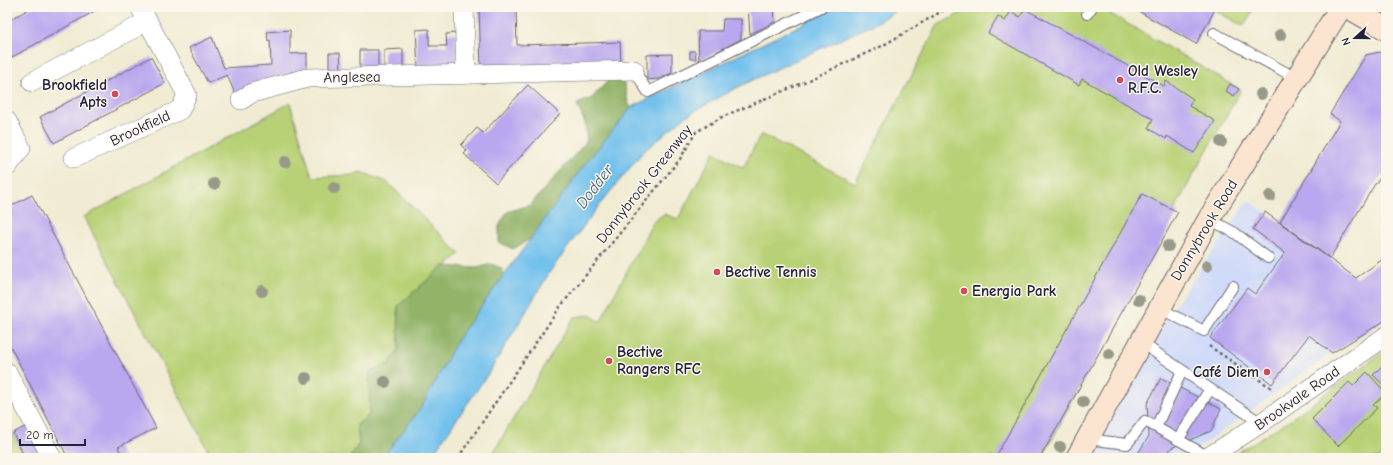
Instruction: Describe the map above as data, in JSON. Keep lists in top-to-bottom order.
{
  "streets": {
    "main road": ["Donnybrook Road"],
    "street": ["Anglesea", "Brookfield", "Brookvale Road"],
    "path": ["Donnybrook Greenway"]
  },
  "water": ["Dodder"],
  "places": [
    "Old Wesley R.F.C.",
    "Brookfield Apts",
    "Bective Tennis",
    "Energia Park",
    "Bective Rangers RFC",
    "Café Diem"
  ],
  "scale_bar": "20 m",
  "north": "left"
}
